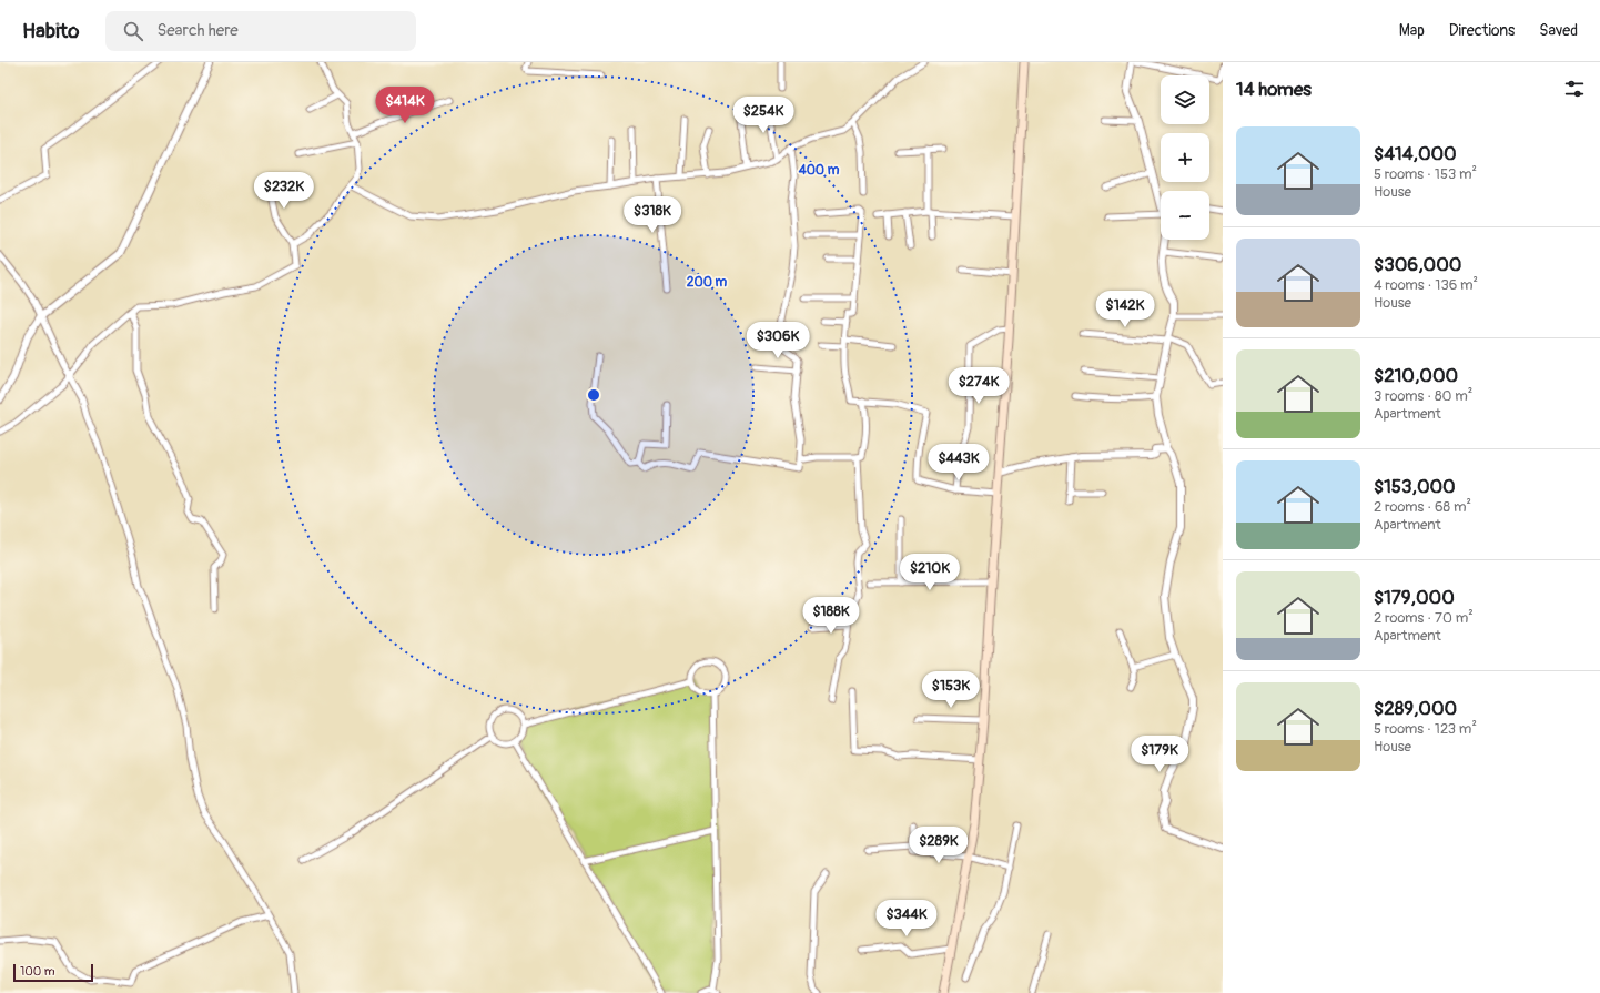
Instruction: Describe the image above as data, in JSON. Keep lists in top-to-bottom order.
{
  "scale_bar": "100 m",
  "page": {
    "header": "Habito",
    "search": "Search here",
    "nav": ["Map", "Directions", "Saved"],
    "heading": "14 homes",
    "map_buttons": ["+", "−"],
    "price": [
      "$414K",
      "$254K",
      "$232K",
      "$318K",
      "$142K",
      "$306K",
      "$274K",
      "$443K",
      "$210K",
      "$188K",
      "$153K",
      "$179K",
      "$289K",
      "$344K"
    ],
    "list": [
      {
        "name": "$414,000",
        "note": "5 rooms · 153 m² · House"
      },
      {
        "name": "$306,000",
        "note": "4 rooms · 136 m² · House"
      },
      {
        "name": "$210,000",
        "note": "3 rooms · 80 m² · Apartment"
      },
      {
        "name": "$153,000",
        "note": "2 rooms · 68 m² · Apartment"
      },
      {
        "name": "$179,000",
        "note": "2 rooms · 70 m² · Apartment"
      },
      {
        "name": "$289,000",
        "note": "5 rooms · 123 m² · House"
      }
    ],
    "scale": "100 m"
  },
  "rings": ["400 m", "200 m"]
}
